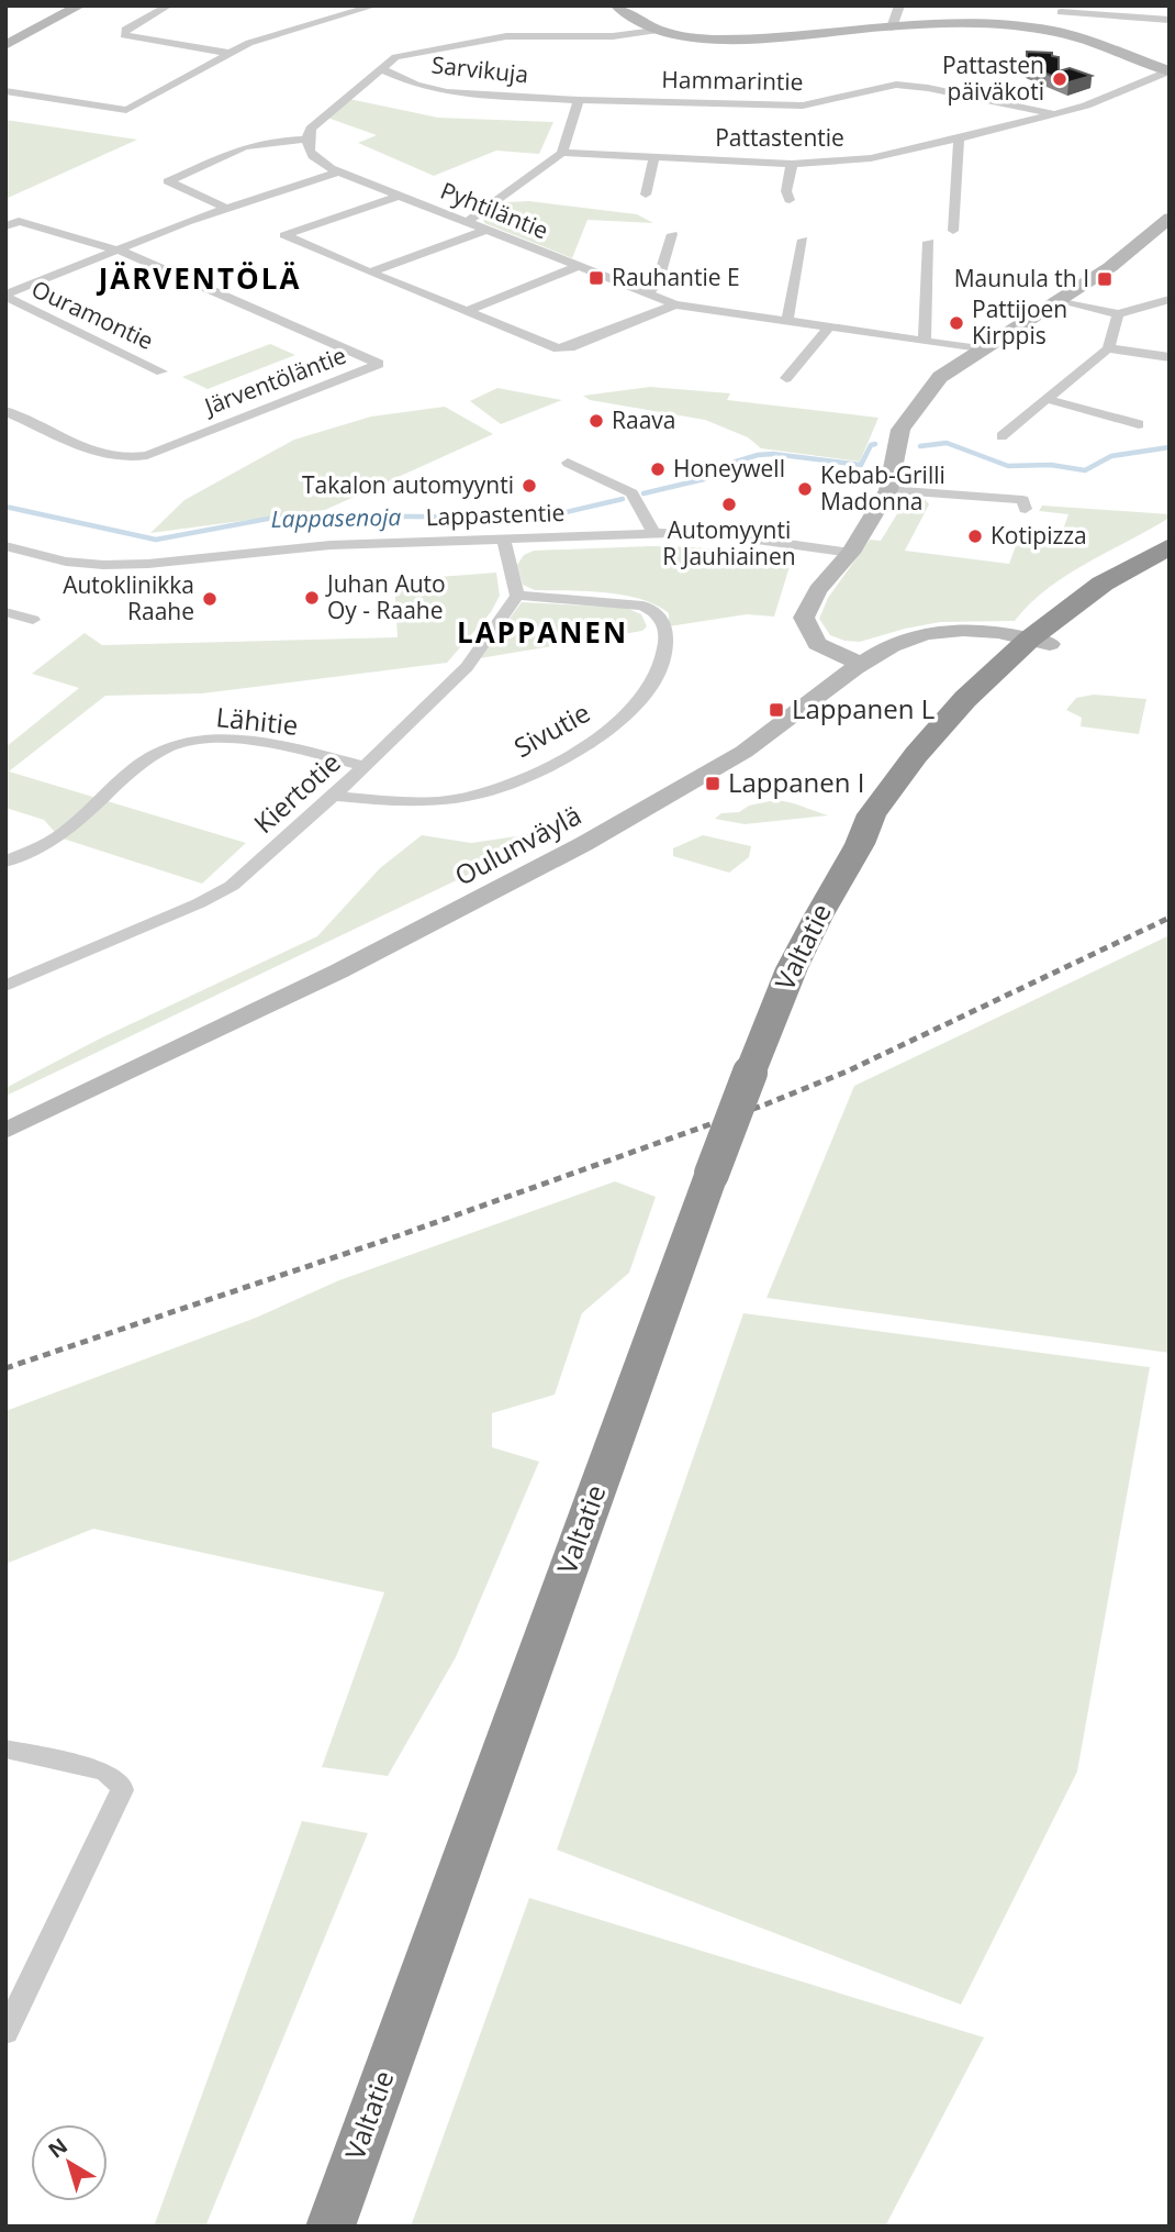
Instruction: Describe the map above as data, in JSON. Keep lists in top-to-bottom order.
{
  "streets": {
    "highway": ["Valtatie"],
    "street": [
      "Sarvikuja",
      "Hammarintie",
      "Pattastentie",
      "Pyhtiläntie",
      "Ouramontie",
      "Järventöläntie",
      "Lappastentie",
      "Lähitie",
      "Sivutie",
      "Kiertotie",
      "Oulunväylä"
    ]
  },
  "crossings": [
    ["Sarvikuja", "Hammarintie"],
    ["Hammarintie", "Pattastentie"],
    ["Lähitie", "Kiertotie"],
    ["Sivutie", "Kiertotie"],
    ["Oulunväylä", "Valtatie"]
  ],
  "districts": ["JÄRVENTÖLÄ", "LAPPANEN"],
  "water": ["Lappasenoja"],
  "places": {
    "other": [
      "Pattasten päiväkoti",
      "Pattijoen Kirppis",
      "Raava",
      "Honeywell",
      "Takalon automyynti",
      "Kebab-Grilli Madonna",
      "Automyynti R Jauhiainen",
      "Kotipizza",
      "Juhan Auto Oy - Raahe",
      "Autoklinikka Raahe"
    ],
    "transit": [
      "Rauhantie E",
      "Maunula th I",
      "Lappanen L",
      "Lappanen I"
    ]
  },
  "north": "top left"
}
